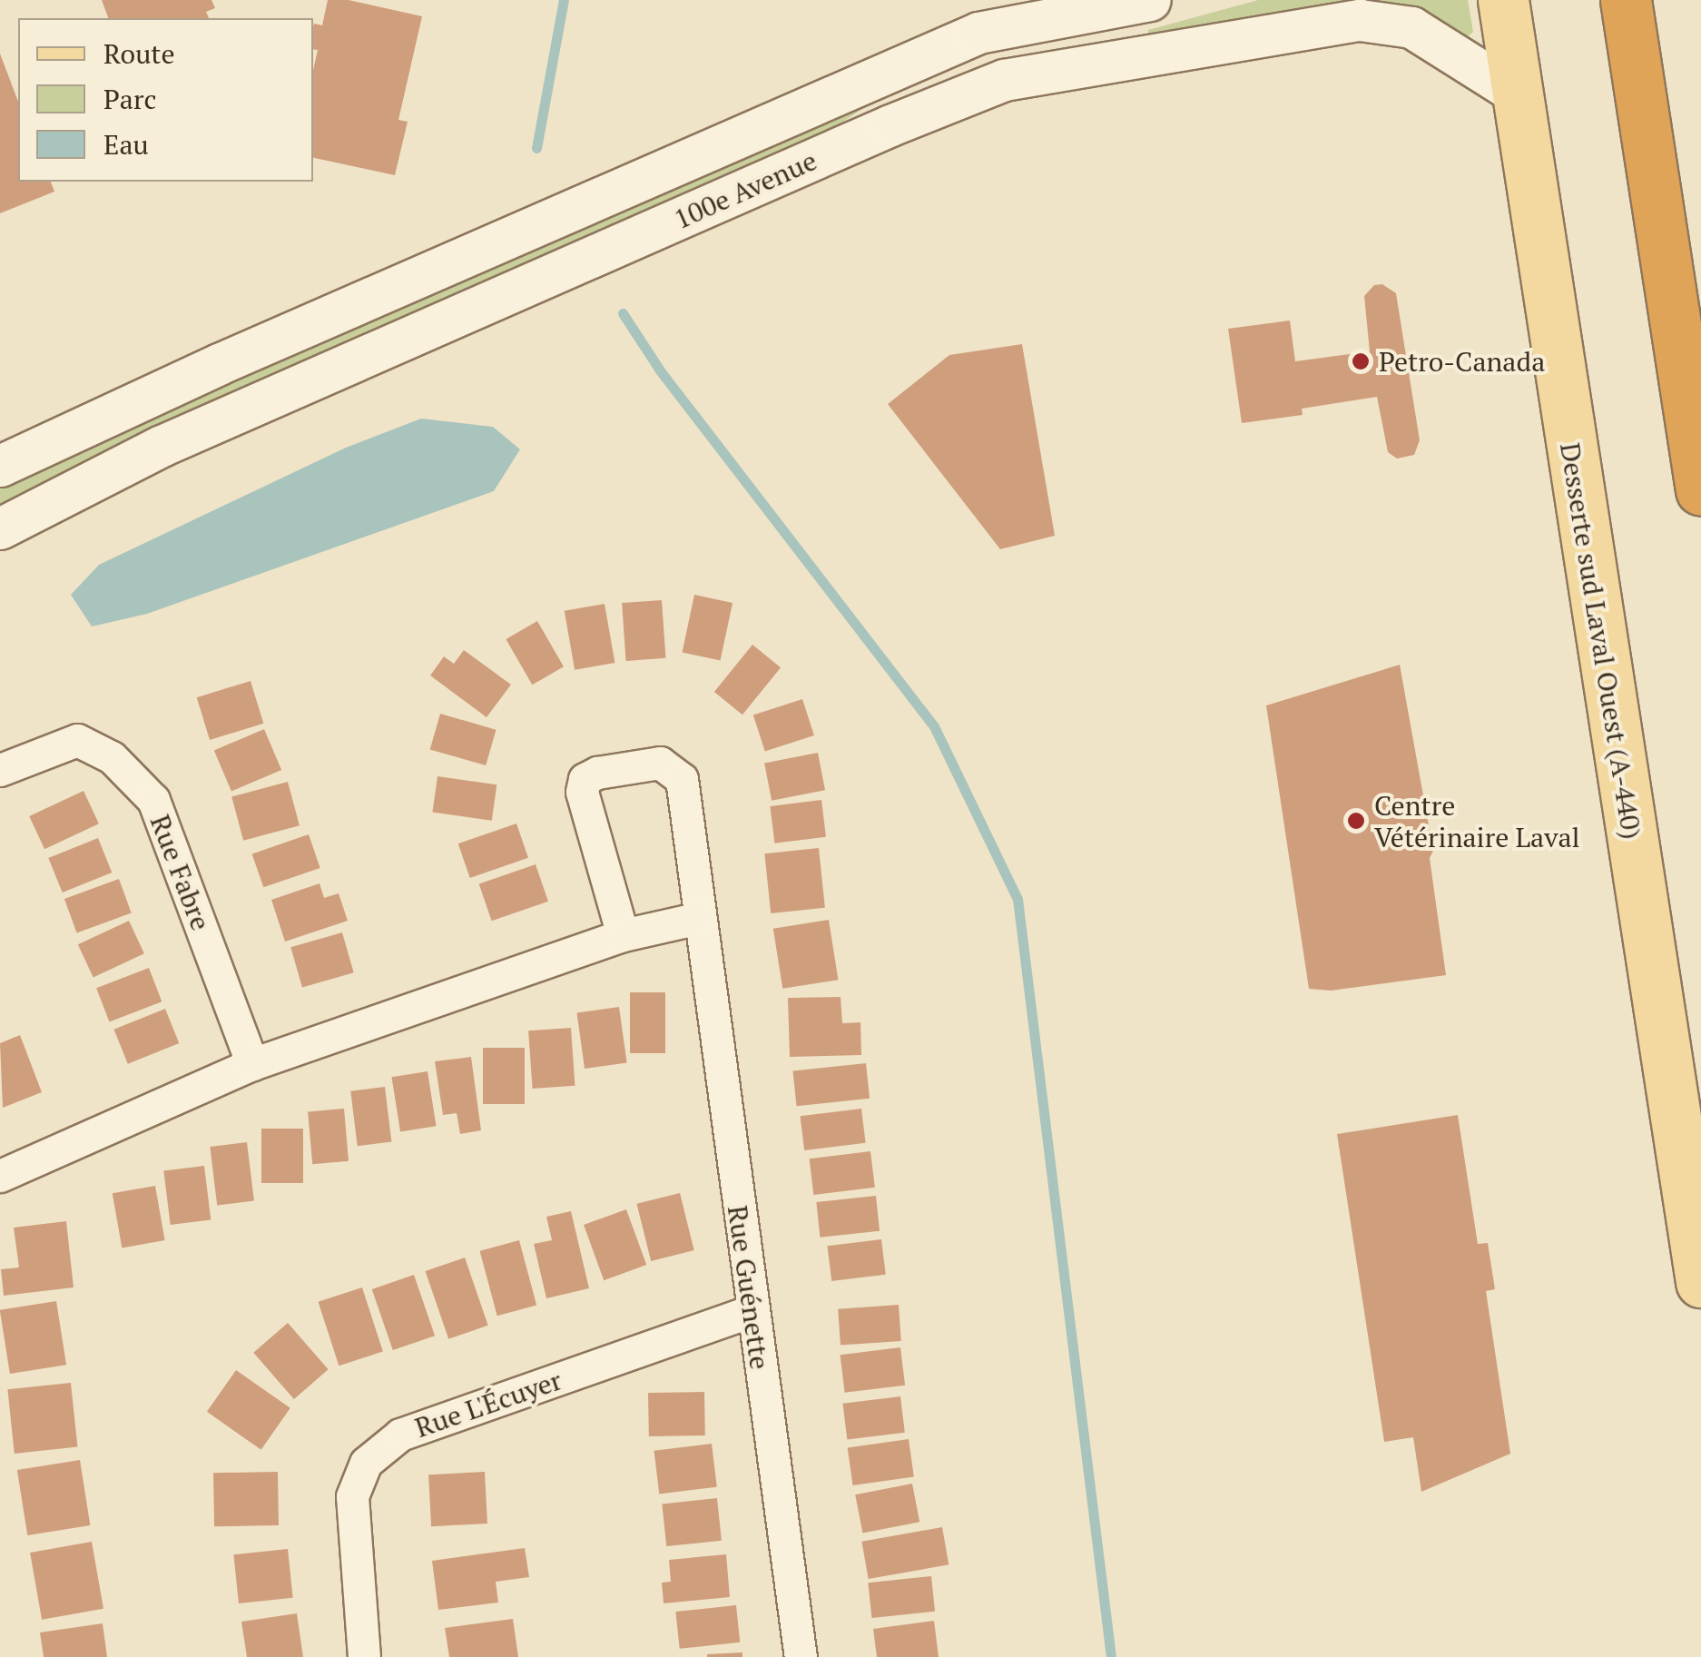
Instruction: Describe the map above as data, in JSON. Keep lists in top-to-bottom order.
{
  "streets": {
    "main road": ["Desserte sud Laval Ouest (A-440)"],
    "street": [
      "100e Avenue",
      "Rue Fabre",
      "Rue Guénette",
      "Rue L'Écuyer"
    ]
  },
  "crossings": [
    ["100e Avenue", "Desserte sud Laval Ouest (A-440)"],
    ["Rue Guénette", "Rue L'Écuyer"]
  ],
  "places": ["Petro-Canada", "Centre Vétérinaire Laval"],
  "legend": ["Route", "Parc", "Eau"]
}
